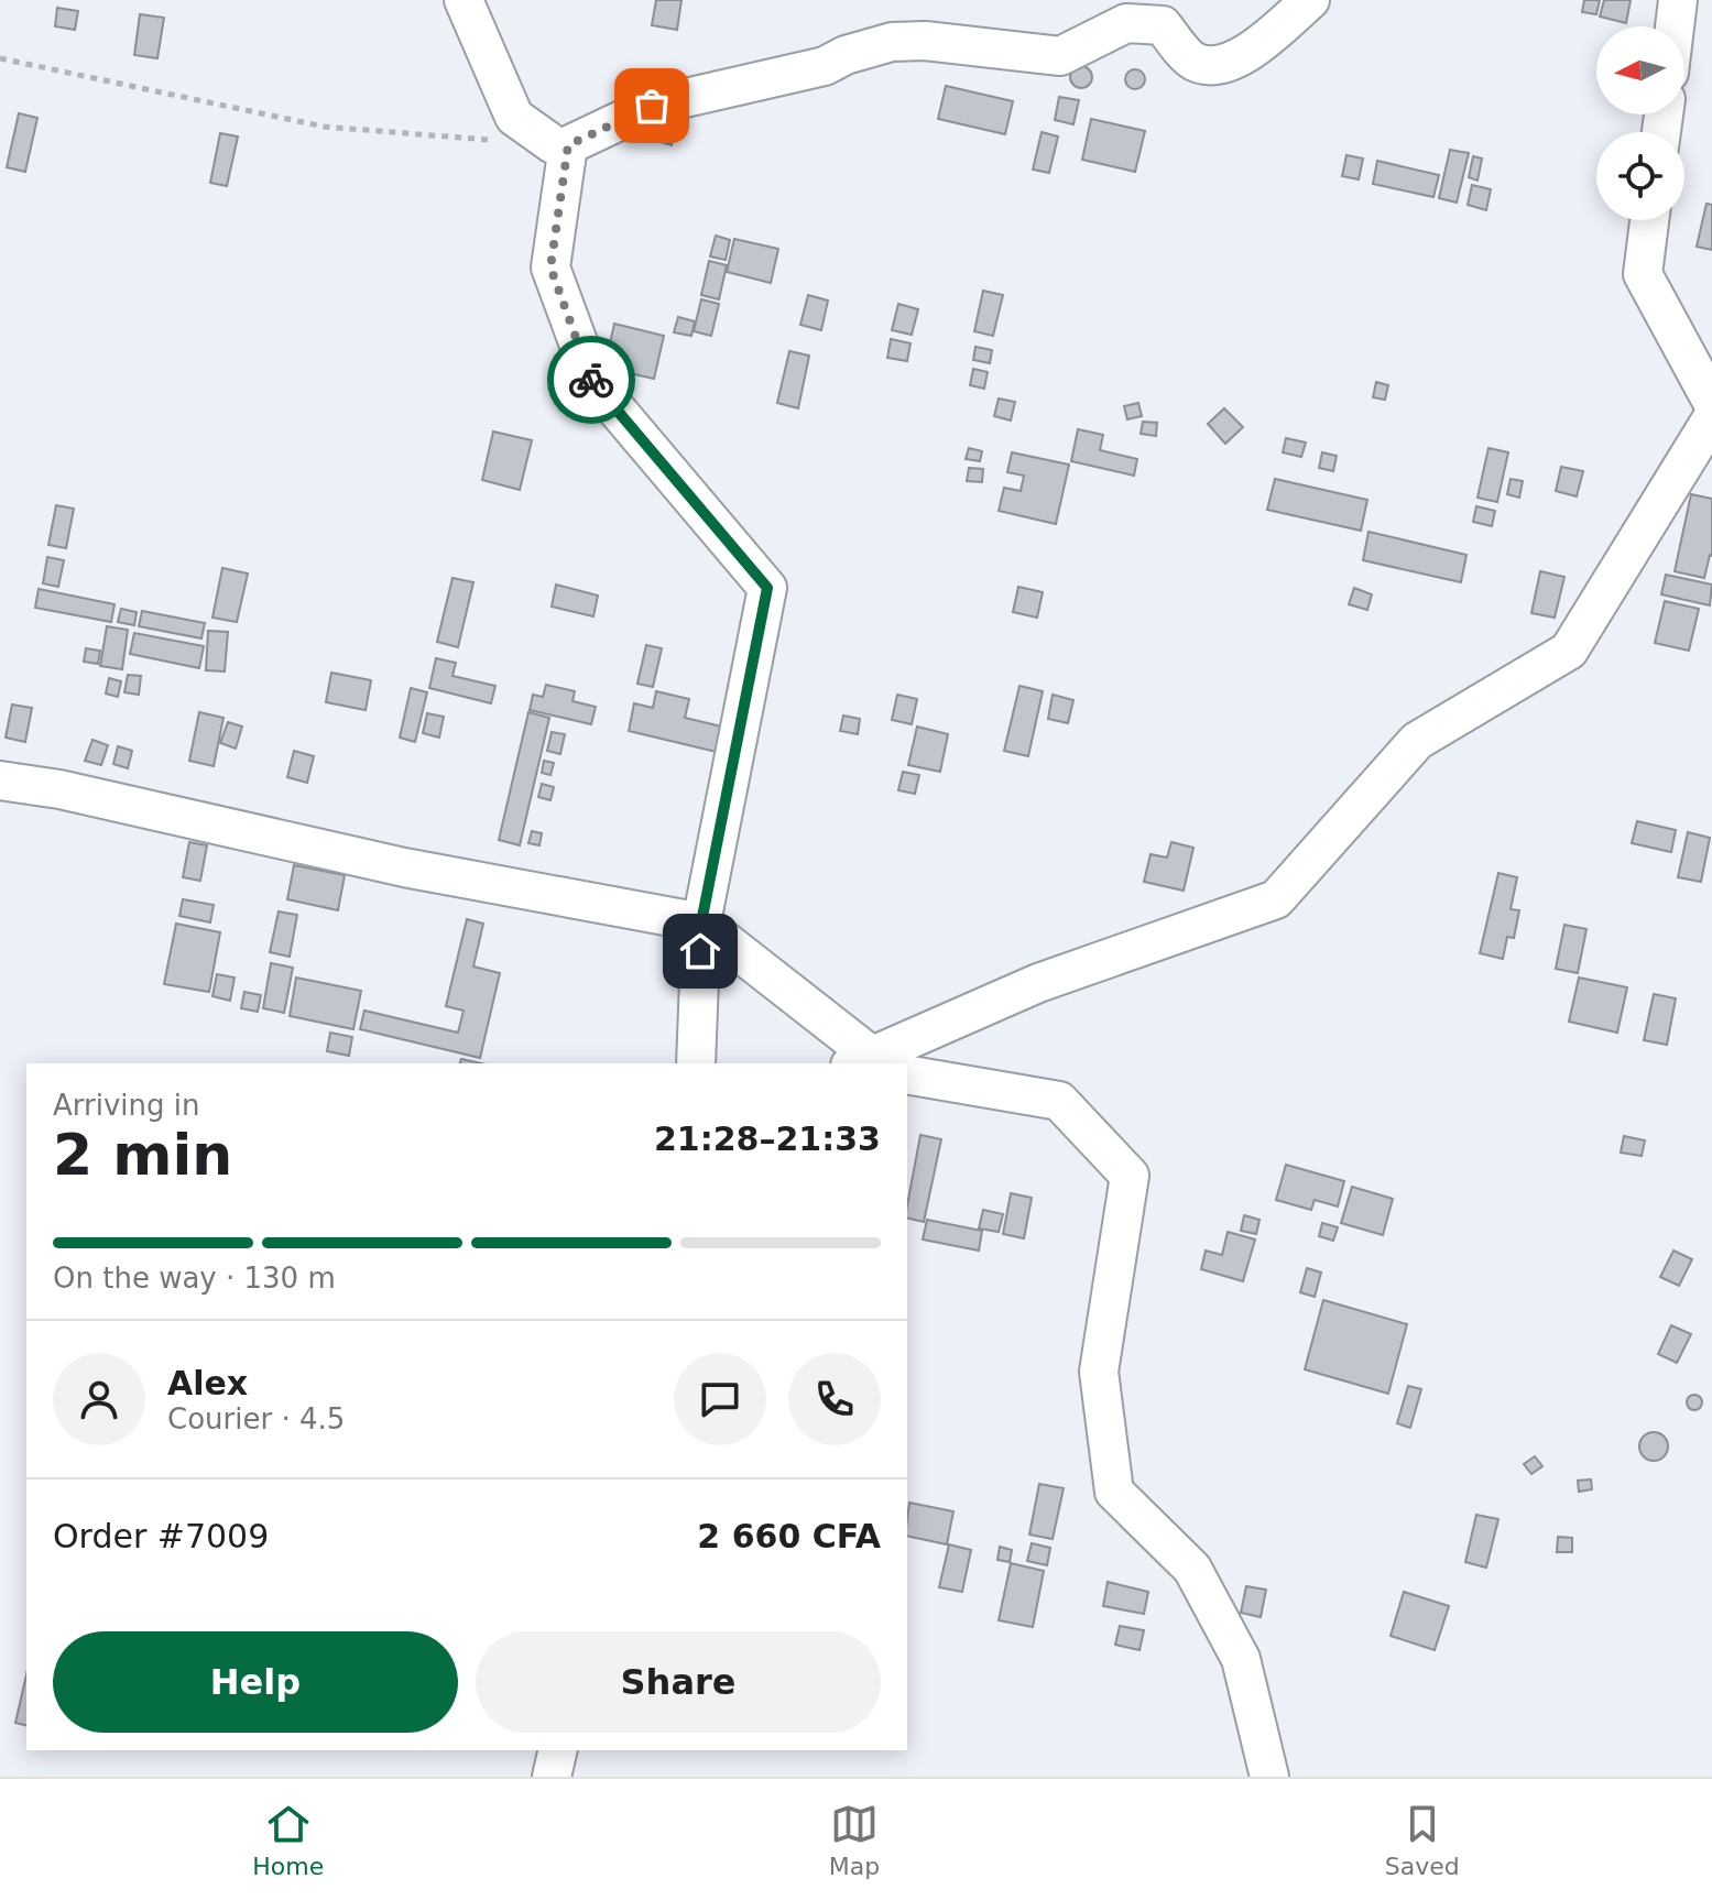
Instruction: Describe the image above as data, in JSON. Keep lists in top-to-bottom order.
{
  "north": "left",
  "page": {
    "heading": ["2 min", "Arriving in", "21:28–21:33"],
    "panel": [
      "Alex",
      "Courier · 4.5",
      "Order #7009",
      "2 660 CFA"
    ],
    "bar": "On the way · 130 m",
    "buttons": ["Help", "Share"],
    "tabs": ["Home", "Map", "Saved"]
  }
}
